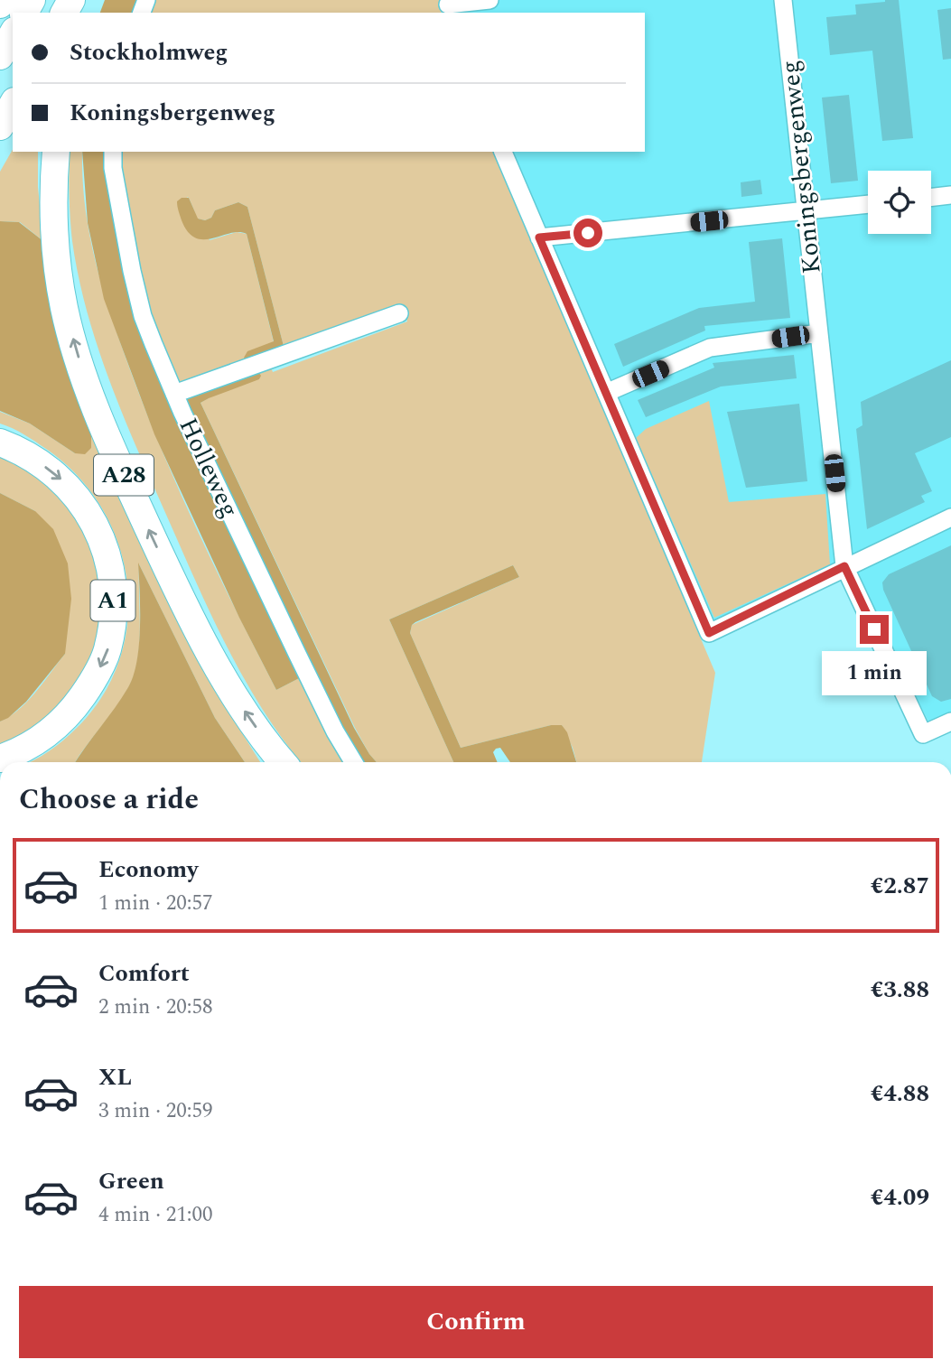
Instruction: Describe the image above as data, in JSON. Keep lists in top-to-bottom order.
{
  "streets": {
    "highway": ["A28", "A1"],
    "street": ["Koningsbergenweg", "Holleweg"]
  },
  "page": {
    "banner": ["Stockholmweg", "Koningsbergenweg"],
    "bubble": "1 min",
    "heading": "Choose a ride",
    "list": [
      {
        "name": "Economy",
        "note": "1 min · 20:57",
        "value": "€2.87"
      },
      {
        "name": "Comfort",
        "note": "2 min · 20:58",
        "value": "€3.88"
      },
      {
        "name": "XL",
        "note": "3 min · 20:59",
        "value": "€4.88"
      },
      {
        "name": "Green",
        "note": "4 min · 21:00",
        "value": "€4.09"
      }
    ],
    "buttons": "Confirm"
  }
}
